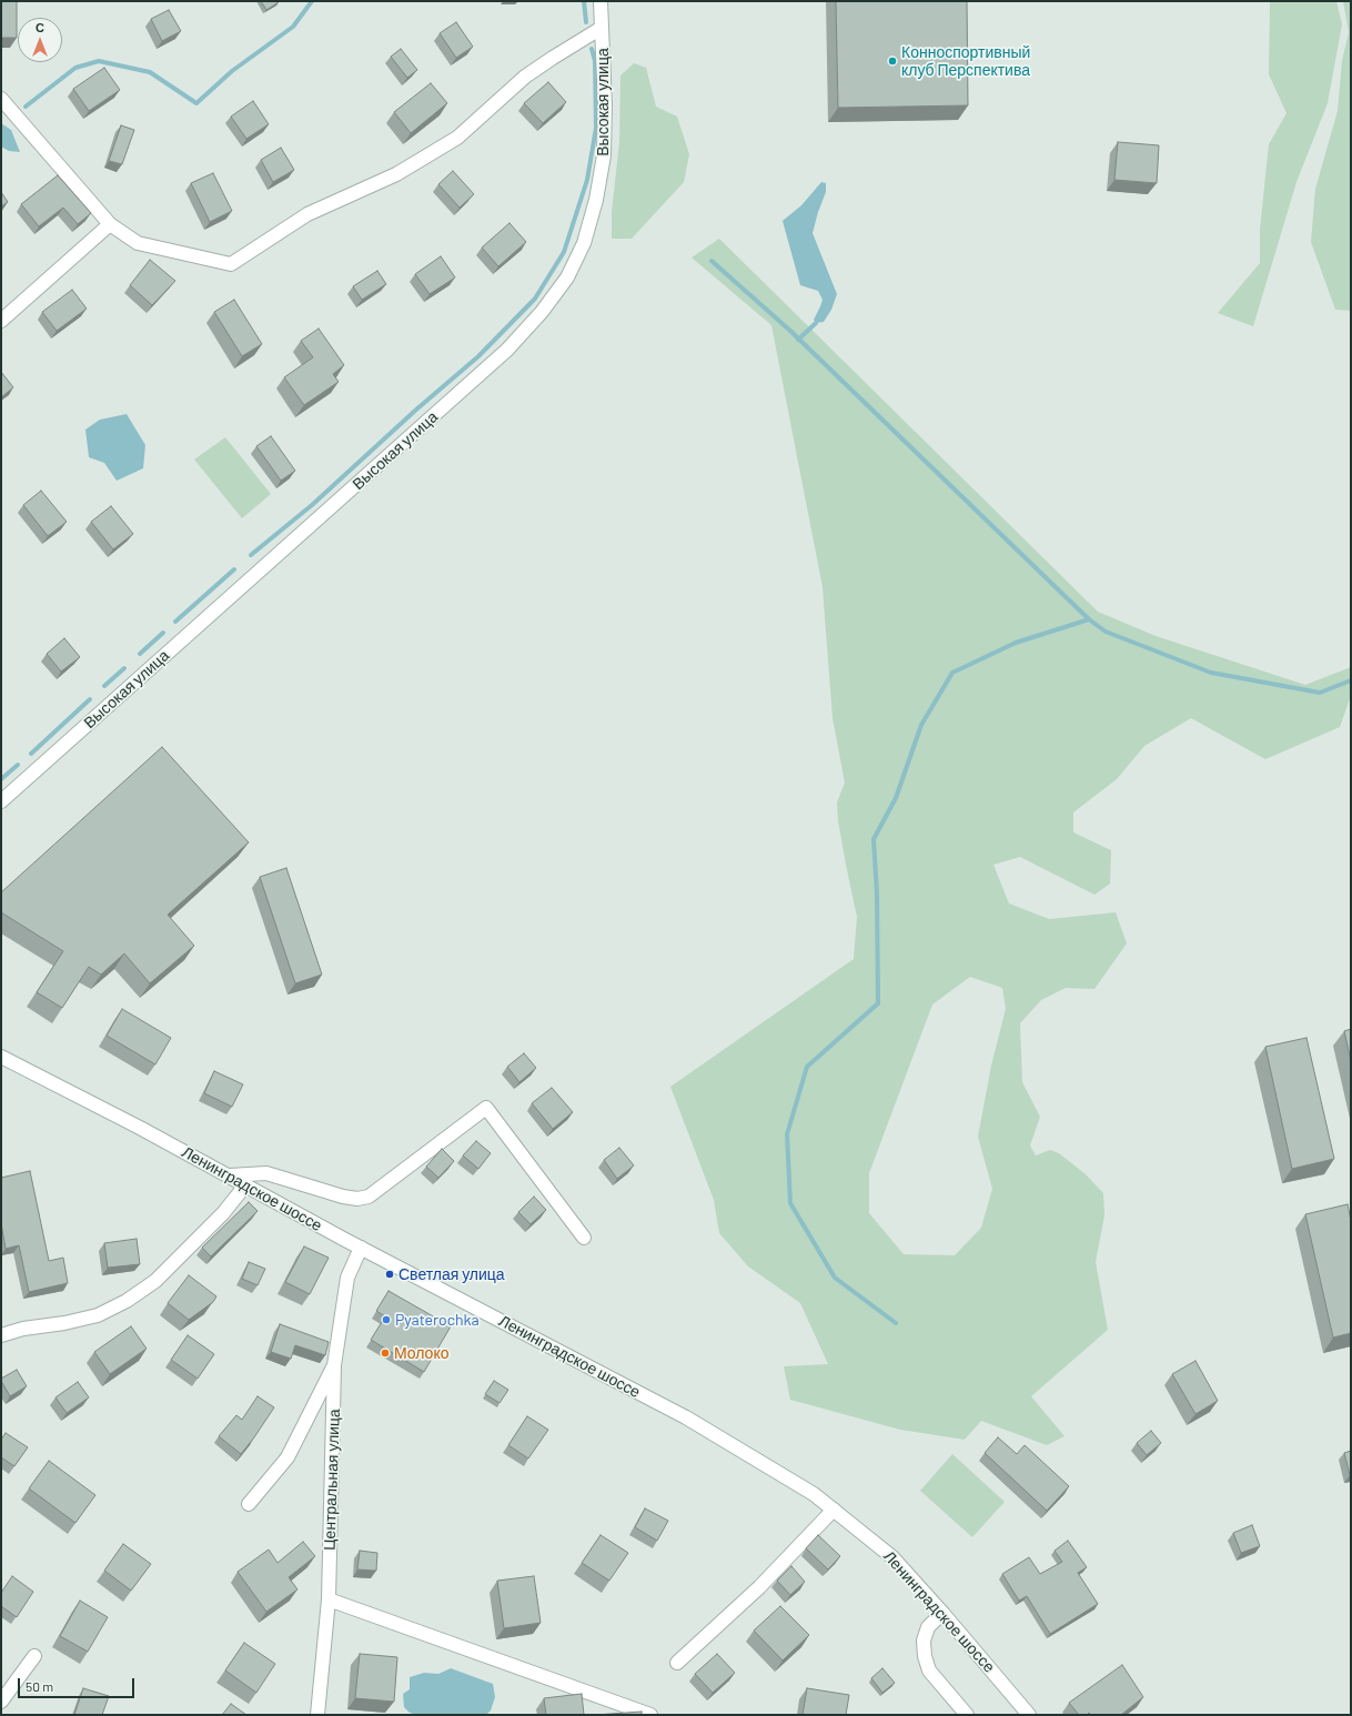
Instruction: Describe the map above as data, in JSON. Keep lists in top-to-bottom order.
{
  "streets": {
    "street": ["Высокая улица", "Ленинградское шоссе", "Центральная улица"]
  },
  "crossings": [
    ["Ленинградское шоссе", "Центральная улица"]
  ],
  "places": [
    "Конноспортивный клуб Перспектива",
    "Светлая улица",
    "Pyaterochka",
    "Молоко"
  ],
  "scale_bar": "50 m",
  "north": "top"
}
